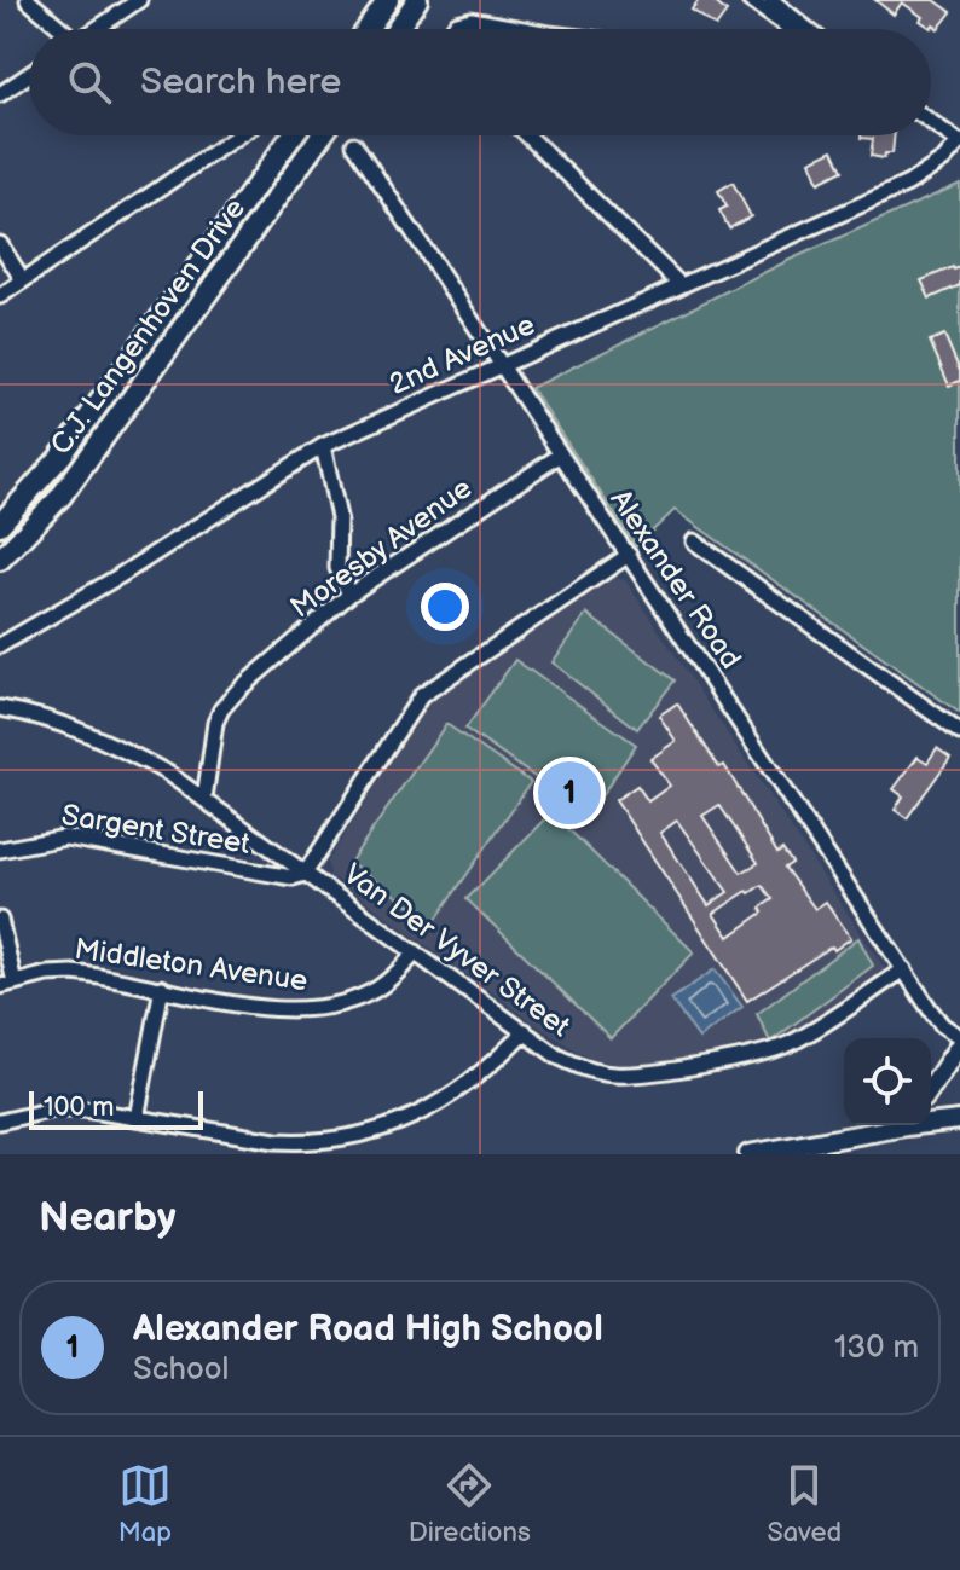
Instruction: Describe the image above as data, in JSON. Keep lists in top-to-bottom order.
{
  "streets": {
    "main road": ["C.J. Langenhoven Drive"],
    "street": [
      "2nd Avenue",
      "Moresby Avenue",
      "Alexander Road",
      "Sargent Street",
      "Van Der Vyver Street",
      "Middleton Avenue"
    ]
  },
  "crossings": [
    ["2nd Avenue", "Alexander Road"],
    ["Moresby Avenue", "Alexander Road"],
    ["Moresby Avenue", "Van Der Vyver Street"],
    ["Alexander Road", "Van Der Vyver Street"],
    ["Sargent Street", "Van Der Vyver Street"],
    ["Van Der Vyver Street", "Middleton Avenue"]
  ],
  "scale_bar": "100 m",
  "page": {
    "search": "Search here",
    "pins": "1",
    "scale": "100 m",
    "heading": "Nearby",
    "list": [
      {
        "mark": "1",
        "name": "Alexander Road High School",
        "note": "School",
        "value": "130 m"
      }
    ],
    "nav": ["Map", "Directions", "Saved"]
  }
}
